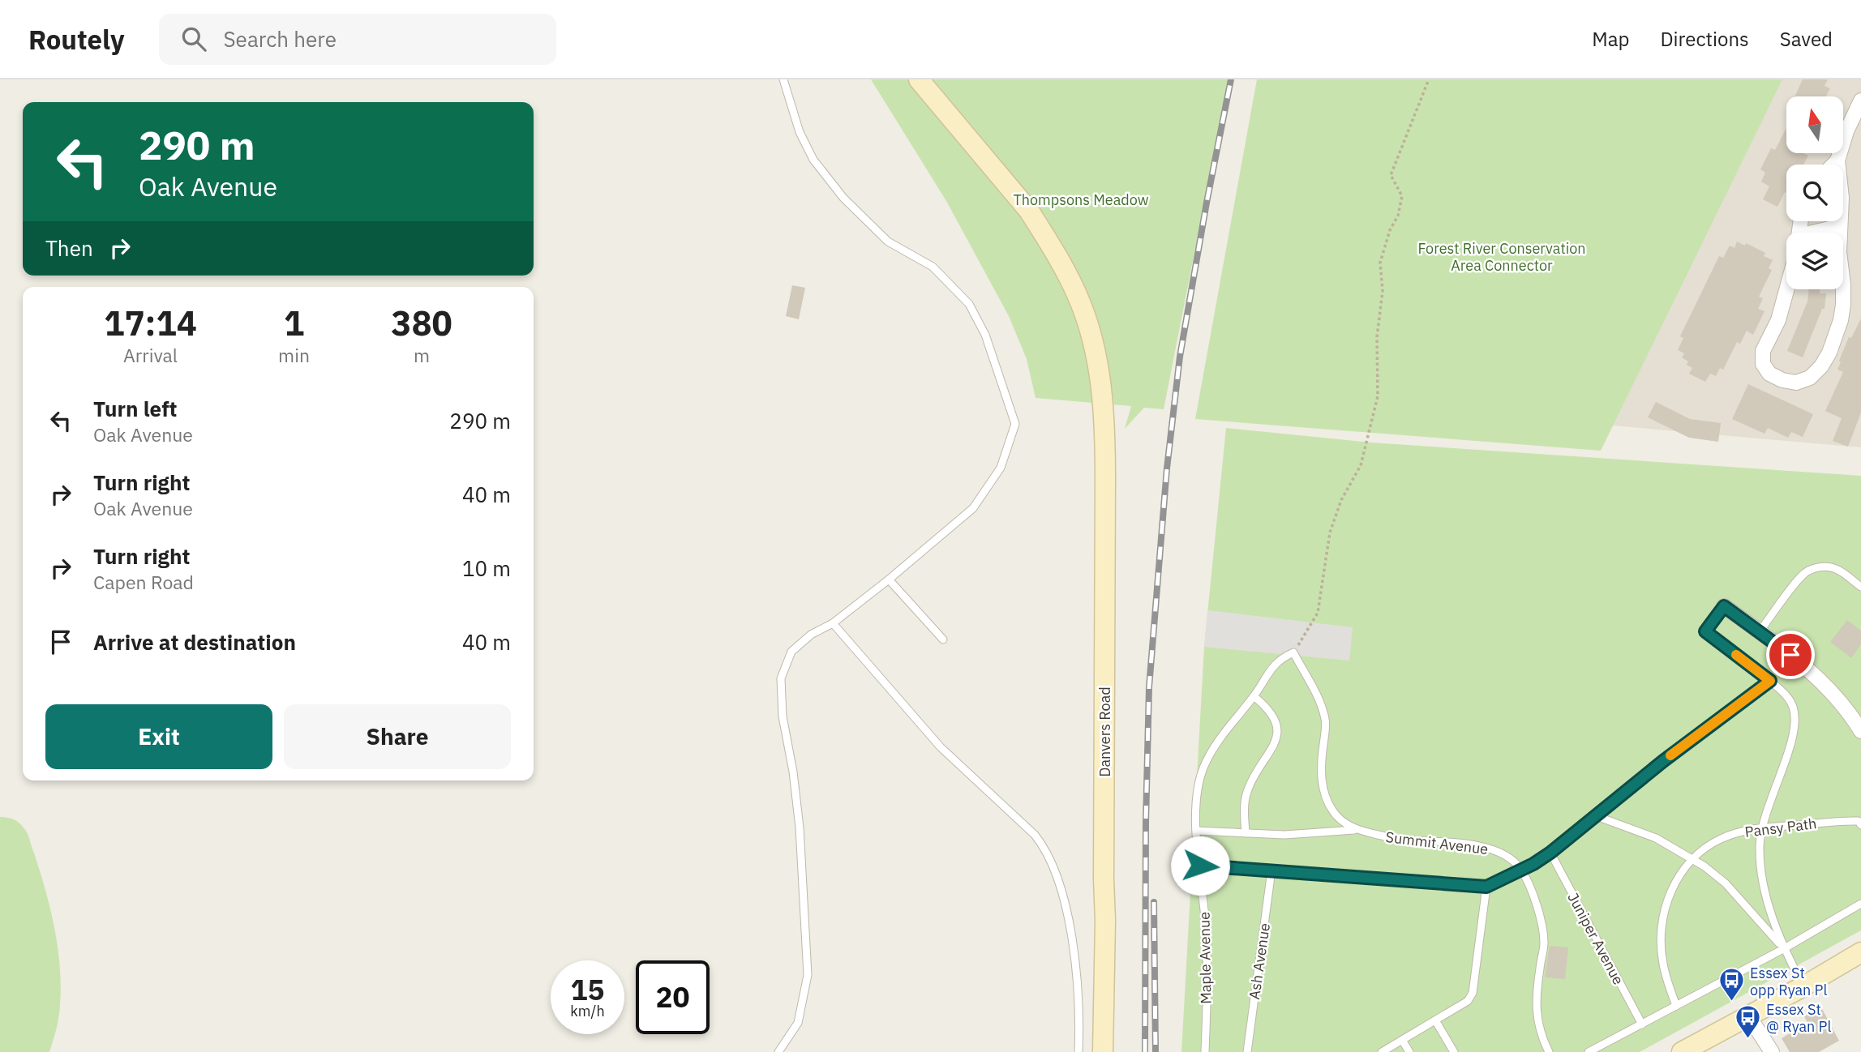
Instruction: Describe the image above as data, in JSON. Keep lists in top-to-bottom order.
{
  "streets": {
    "street": ["Danvers Road"],
    "lane": [
      "Pansy Path",
      "Summit Avenue",
      "Juniper Avenue",
      "Maple Avenue",
      "Ash Avenue"
    ]
  },
  "crossings": [
    ["Summit Avenue", "Maple Avenue"]
  ],
  "parks": ["Thompsons Meadow", "Forest River Conservation Area Connector"],
  "places": {
    "bus stop": ["Essex St opp Ryan Pl", "Essex St @ Ryan Pl"]
  },
  "north": "top",
  "page": {
    "header": "Routely",
    "search": "Search here",
    "nav": ["Map", "Directions", "Saved"],
    "turn": ["290 m", "Oak Avenue"],
    "then": "Then",
    "eta": [
      "17:14",
      "Arrival",
      "1",
      "min",
      "380",
      "m"
    ],
    "list": [
      {
        "name": "Turn left",
        "note": "Oak Avenue",
        "value": "290 m"
      },
      {
        "name": "Turn right",
        "note": "Oak Avenue",
        "value": "40 m"
      },
      {
        "name": "Turn right",
        "note": "Capen Road",
        "value": "10 m"
      },
      {
        "name": "Arrive at destination",
        "value": "40 m"
      }
    ],
    "buttons": ["Exit", "Share"],
    "speed": "15 km/h",
    "limit": "20"
  }
}
